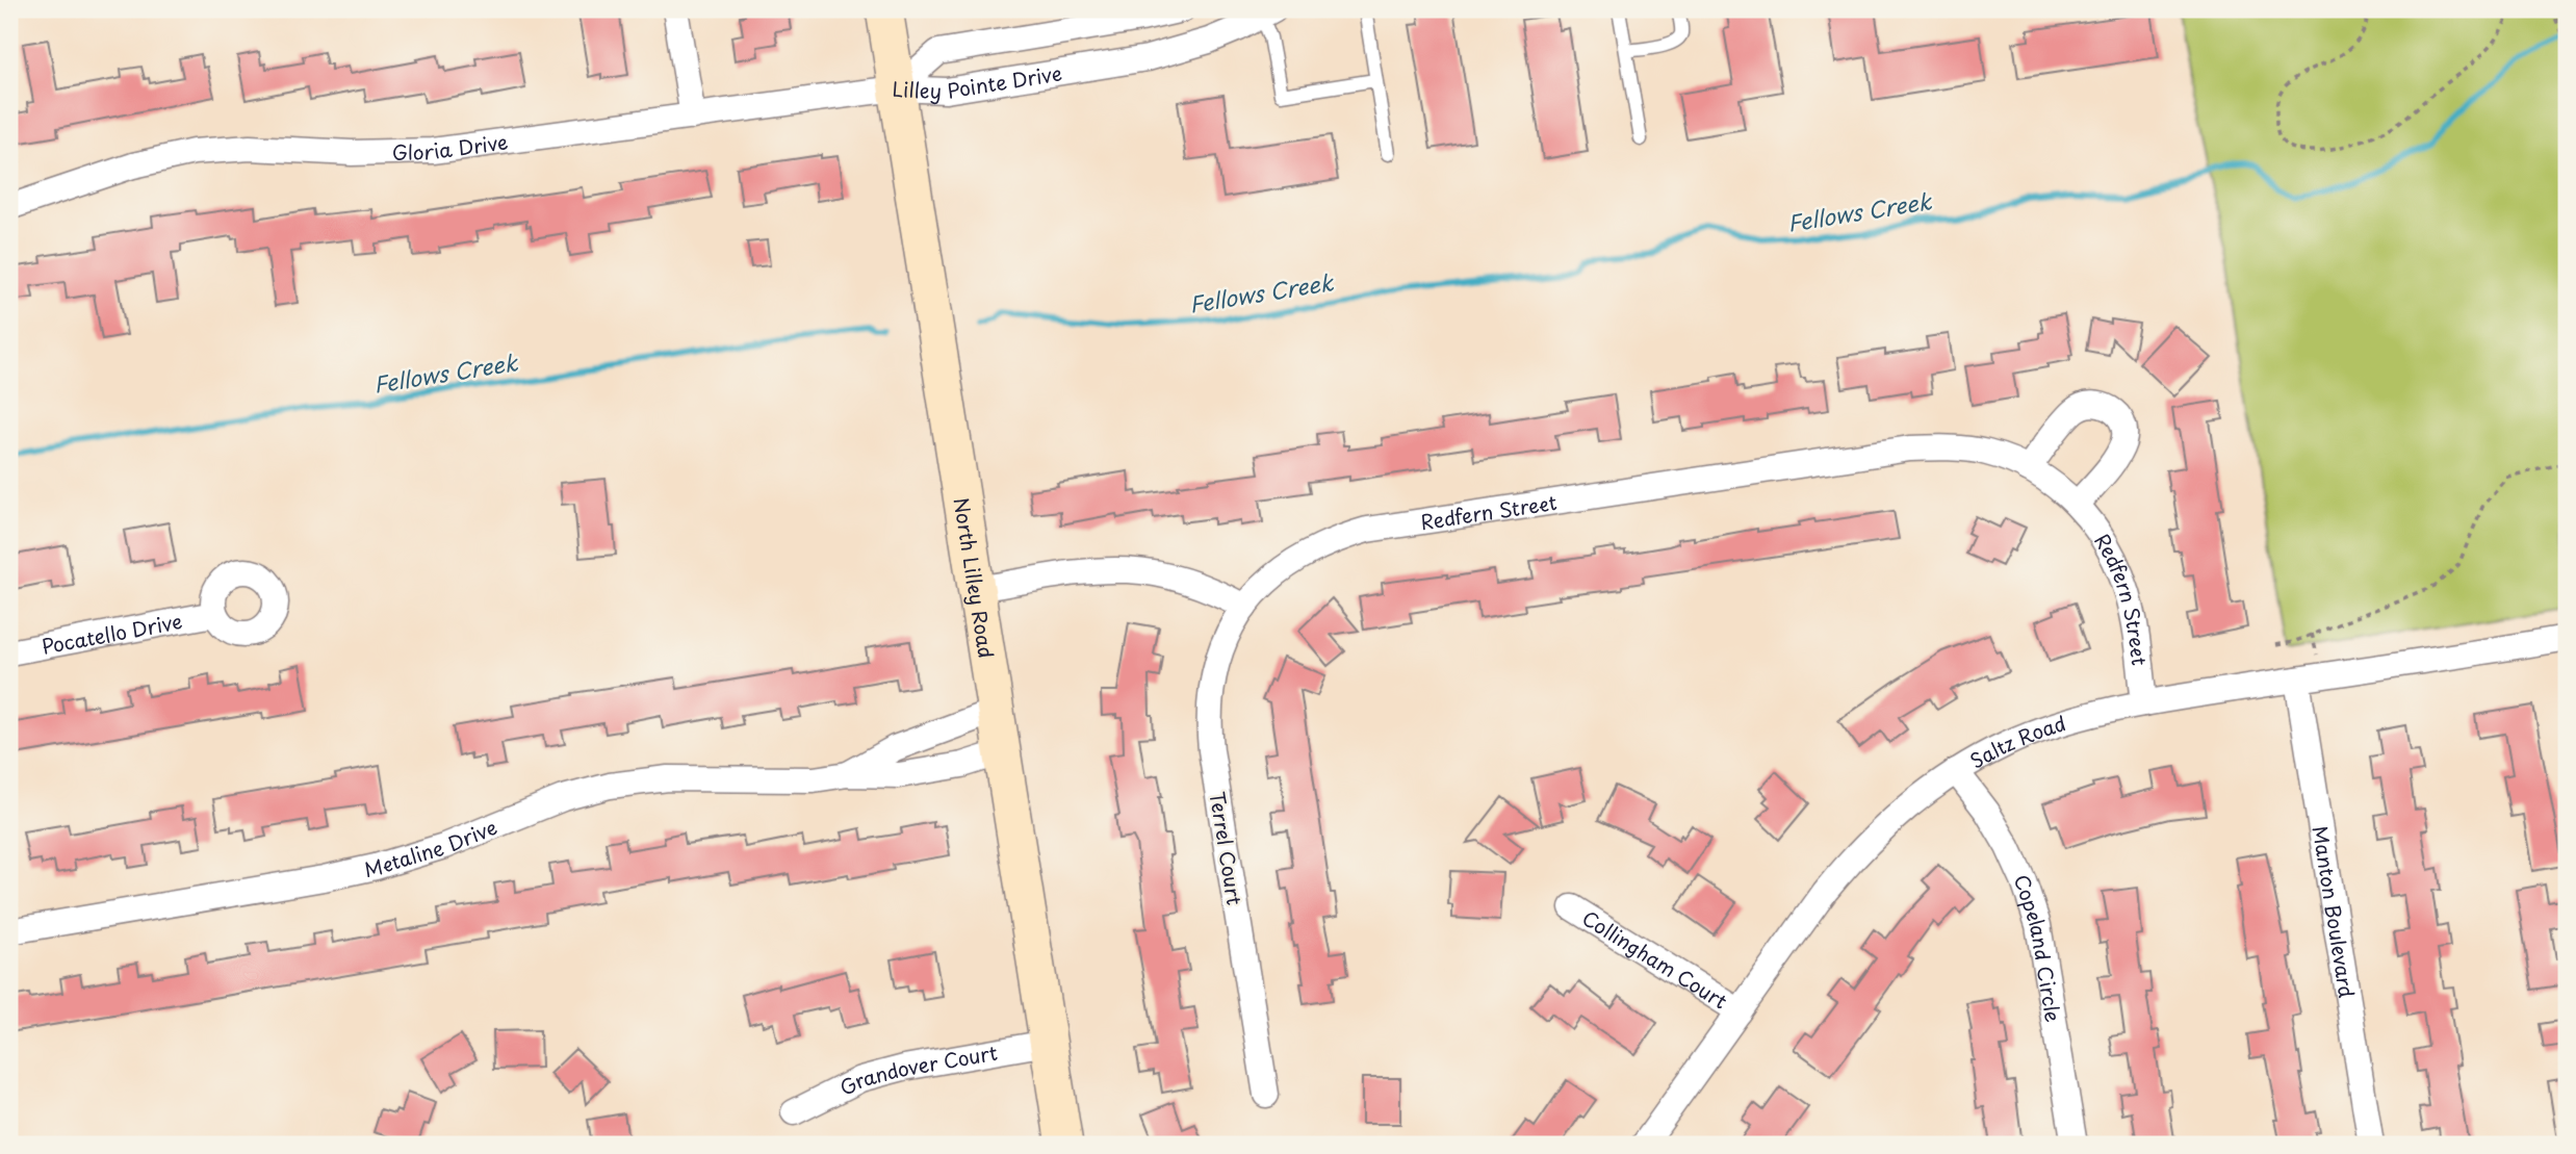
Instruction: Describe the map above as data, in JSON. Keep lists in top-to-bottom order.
{
  "streets": {
    "street": [
      "Lilley Pointe Drive",
      "Gloria Drive",
      "Redfern Street",
      "North Lilley Road",
      "Pocatello Drive",
      "Saltz Road",
      "Metaline Drive",
      "Terrel Court",
      "Manton Boulevard",
      "Copeland Circle",
      "Collingham Court",
      "Grandover Court"
    ]
  },
  "crossings": [
    ["Lilley Pointe Drive", "Gloria Drive"],
    ["Lilley Pointe Drive", "North Lilley Road"],
    ["Gloria Drive", "North Lilley Road"],
    ["Redfern Street", "Saltz Road"],
    ["Redfern Street", "Terrel Court"],
    ["North Lilley Road", "Metaline Drive"],
    ["North Lilley Road", "Grandover Court"],
    ["Saltz Road", "Manton Boulevard"],
    ["Saltz Road", "Copeland Circle"],
    ["Saltz Road", "Collingham Court"]
  ],
  "water": ["Fellows Creek"]
}
